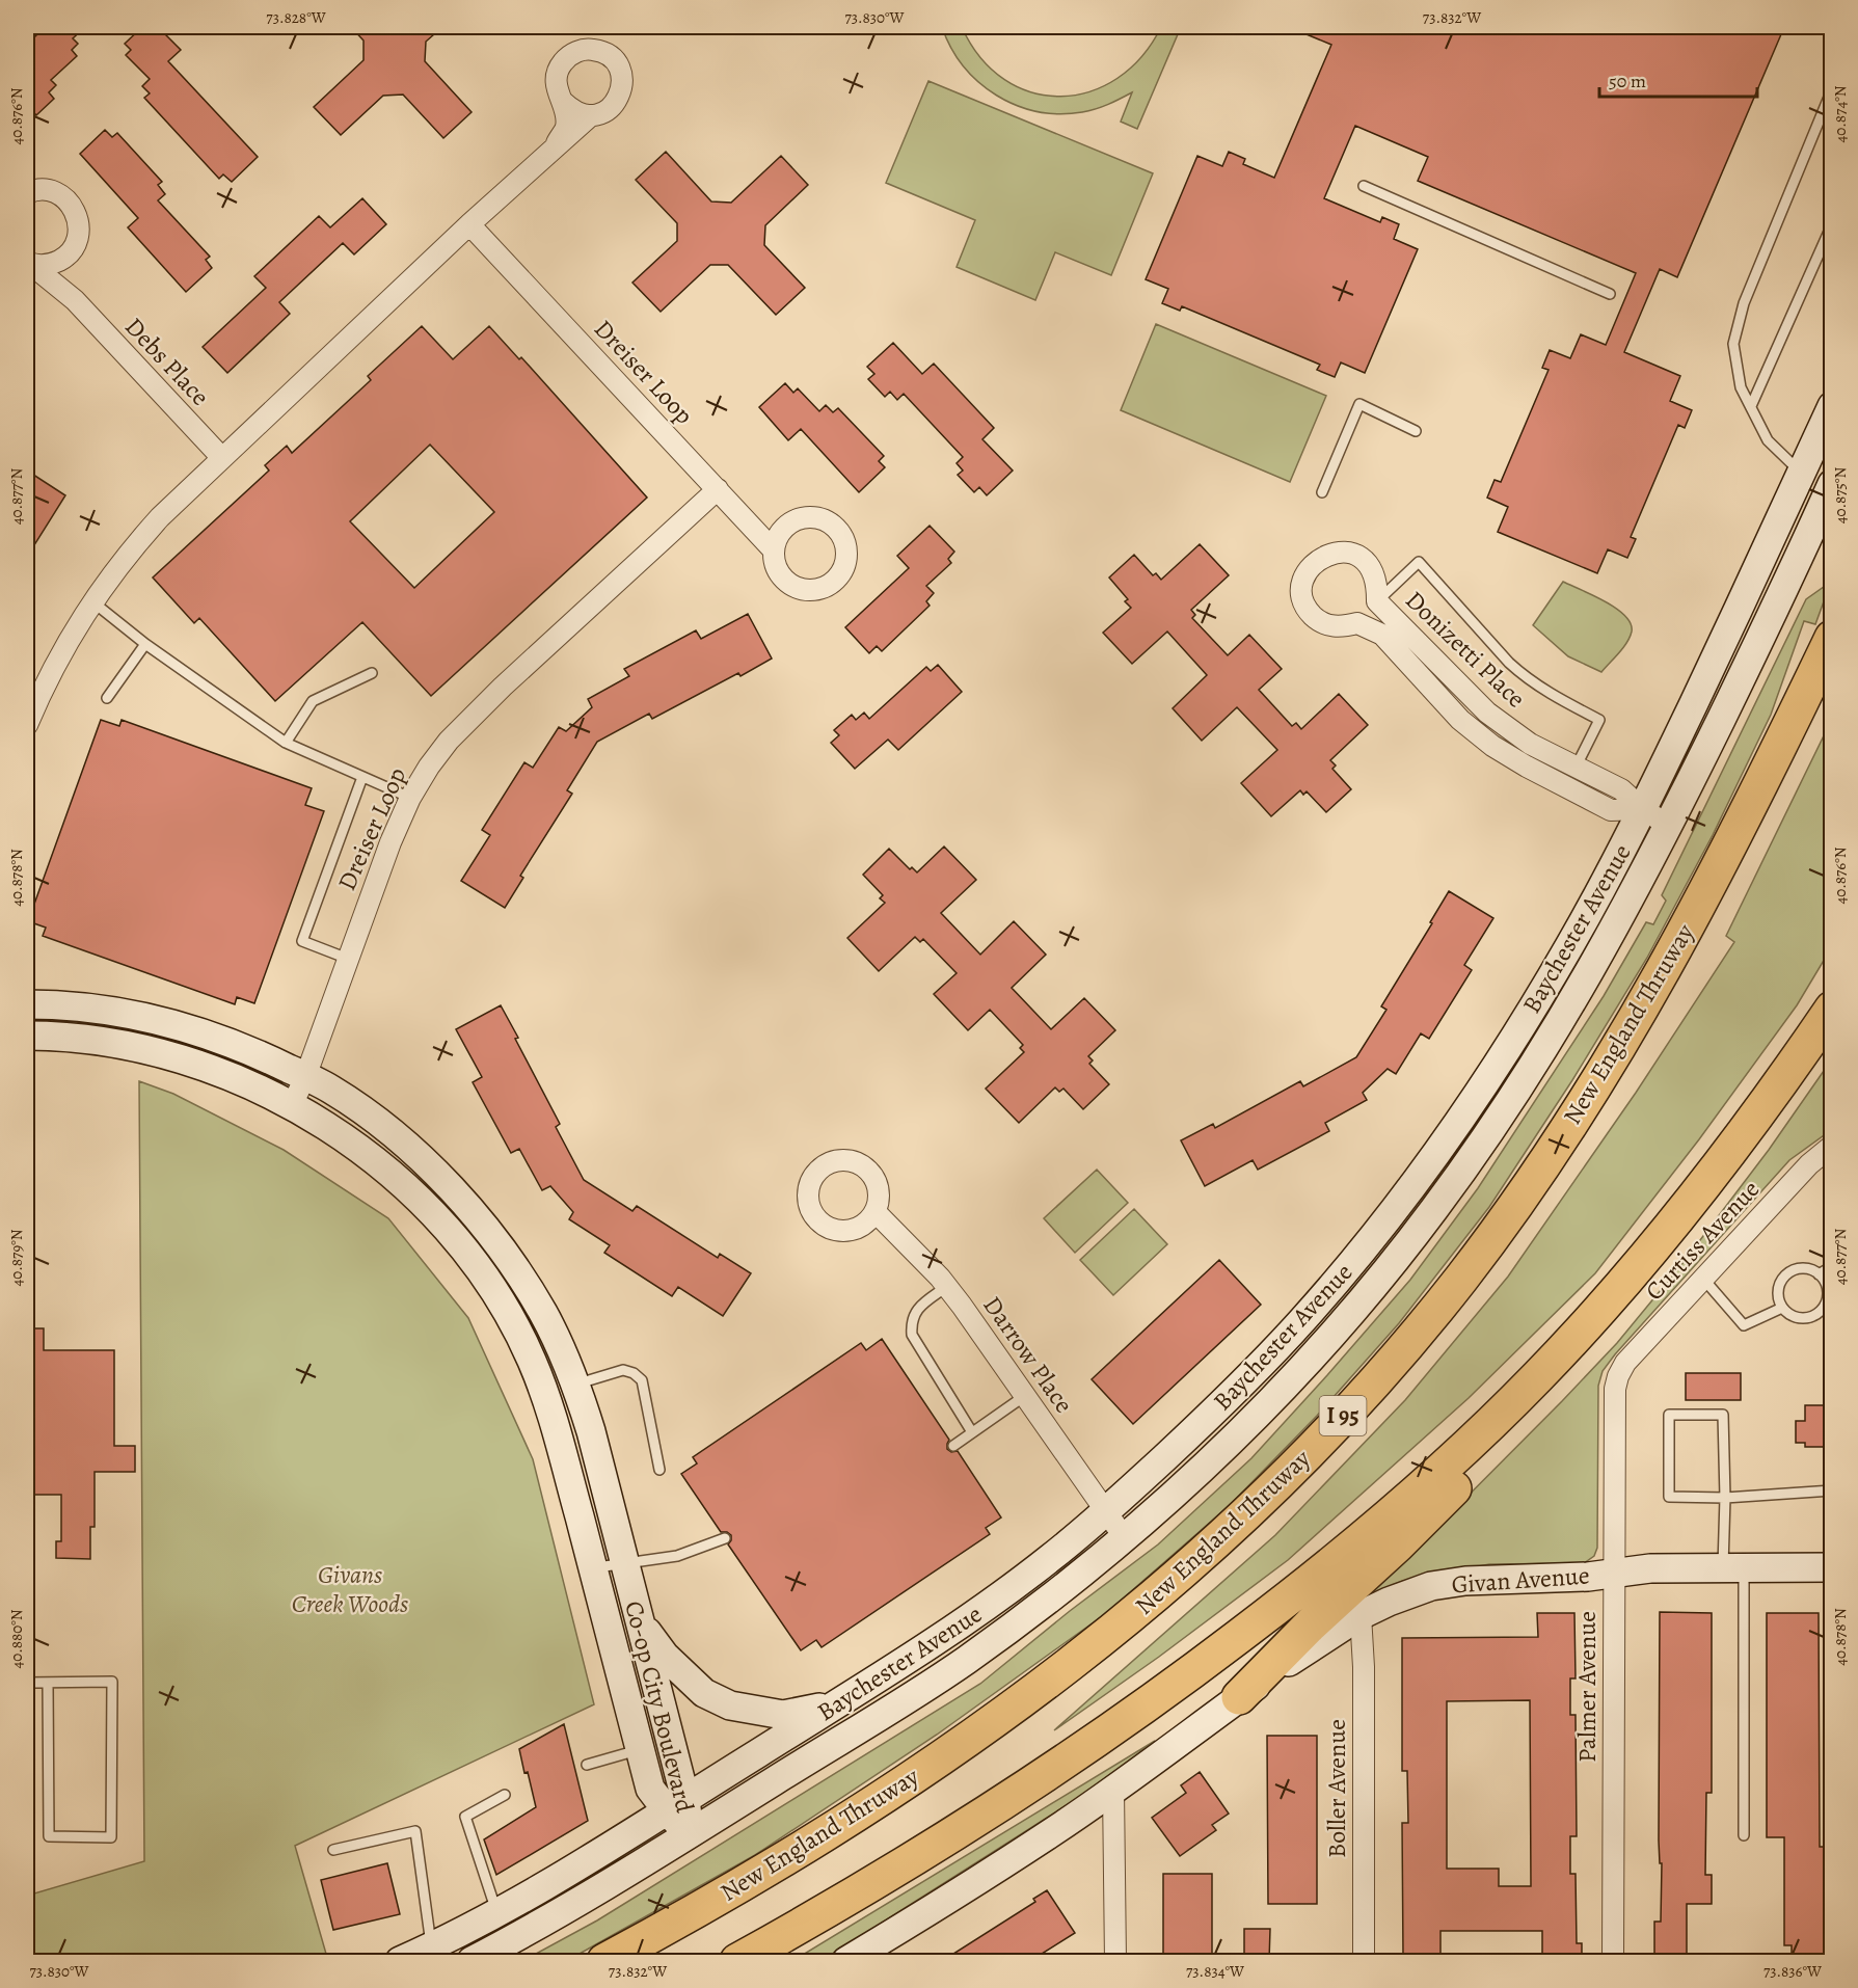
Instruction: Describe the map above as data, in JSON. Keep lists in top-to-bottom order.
{
  "streets": {
    "highway": ["New England Thruway", "I 95"],
    "main road": ["Baychester Avenue", "Givan Avenue", "Co-op City Boulevard"],
    "street": [
      "Debs Place",
      "Dreiser Loop",
      "Donizetti Place",
      "Curtiss Avenue",
      "Darrow Place",
      "Palmer Avenue",
      "Boller Avenue"
    ]
  },
  "crossings": [
    ["Dreiser Loop", "Co-op City Boulevard"],
    ["Donizetti Place", "Baychester Avenue"],
    ["Baychester Avenue", "Darrow Place"],
    ["Baychester Avenue", "Co-op City Boulevard"],
    ["Curtiss Avenue", "Palmer Avenue"],
    ["Givan Avenue", "Palmer Avenue"],
    ["Givan Avenue", "Boller Avenue"]
  ],
  "parks": ["Givans Creek Woods"],
  "scale_bar": "50 m",
  "coordinates": [
    "73.828°W",
    "73.830°W",
    "73.832°W",
    "40.874°N",
    "40.876°N",
    "40.875°N",
    "40.877°N",
    "40.878°N",
    "40.879°N",
    "40.880°N",
    "73.834°W",
    "73.836°W"
  ]
}
